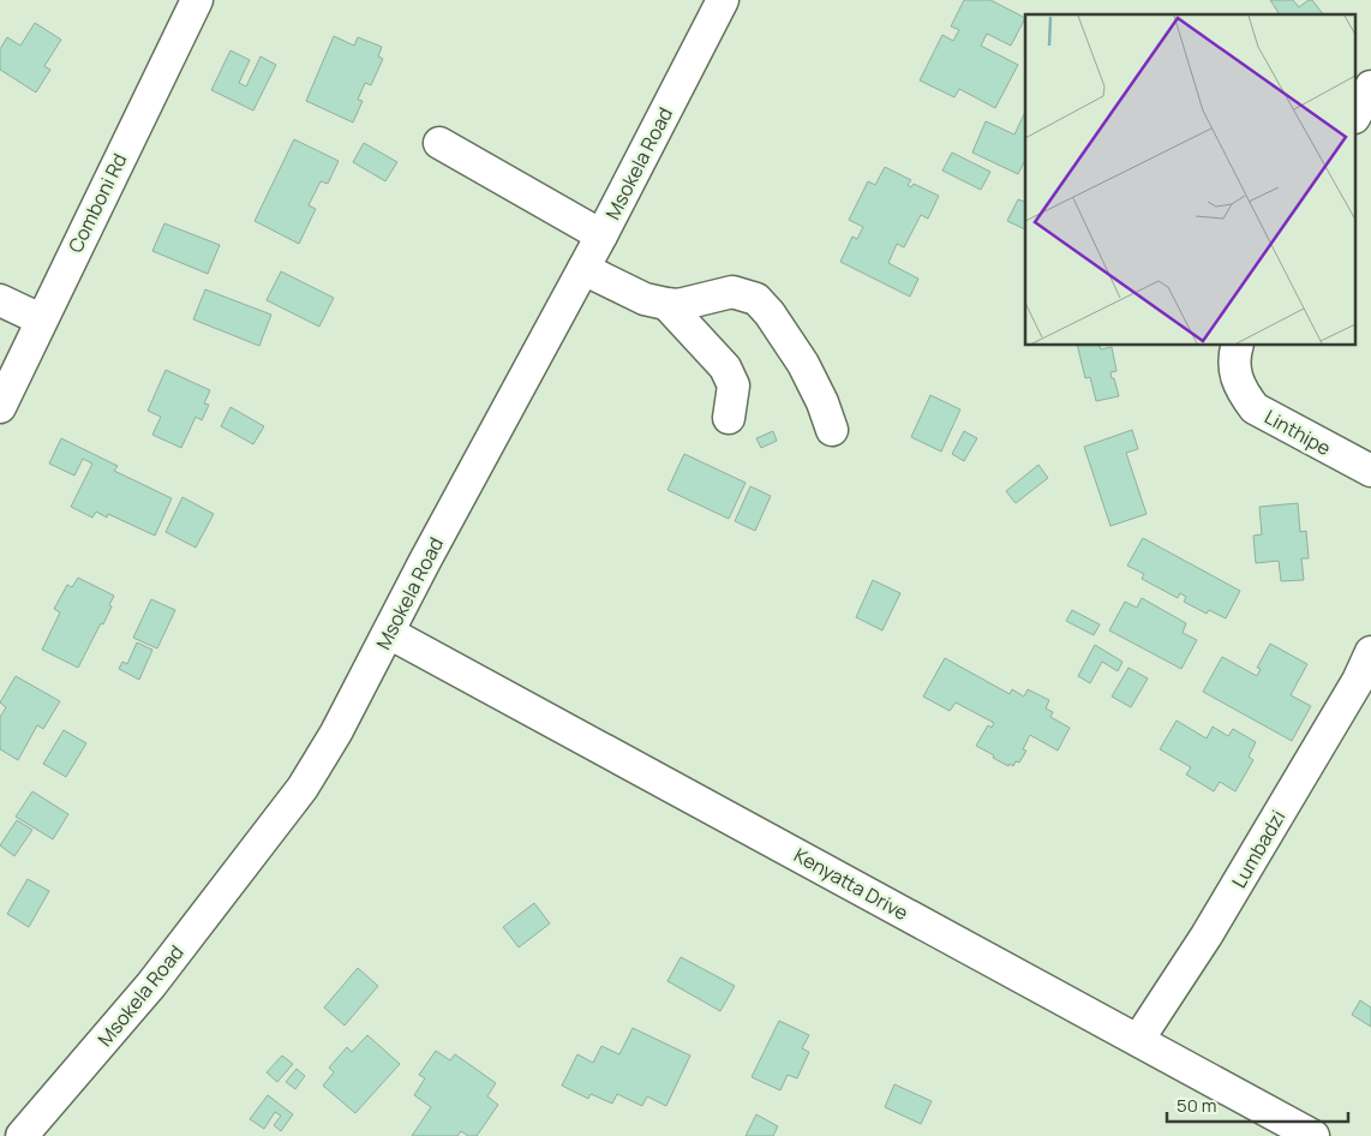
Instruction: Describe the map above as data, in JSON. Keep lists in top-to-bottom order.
{
  "streets": {
    "street": [
      "Msokela Road",
      "Comboni Rd",
      "Linthipe",
      "Lumbadzi",
      "Kenyatta Drive"
    ]
  },
  "crossings": [
    ["Msokela Road", "Kenyatta Drive"],
    ["Lumbadzi", "Kenyatta Drive"]
  ],
  "scale_bar": "50 m"
}
